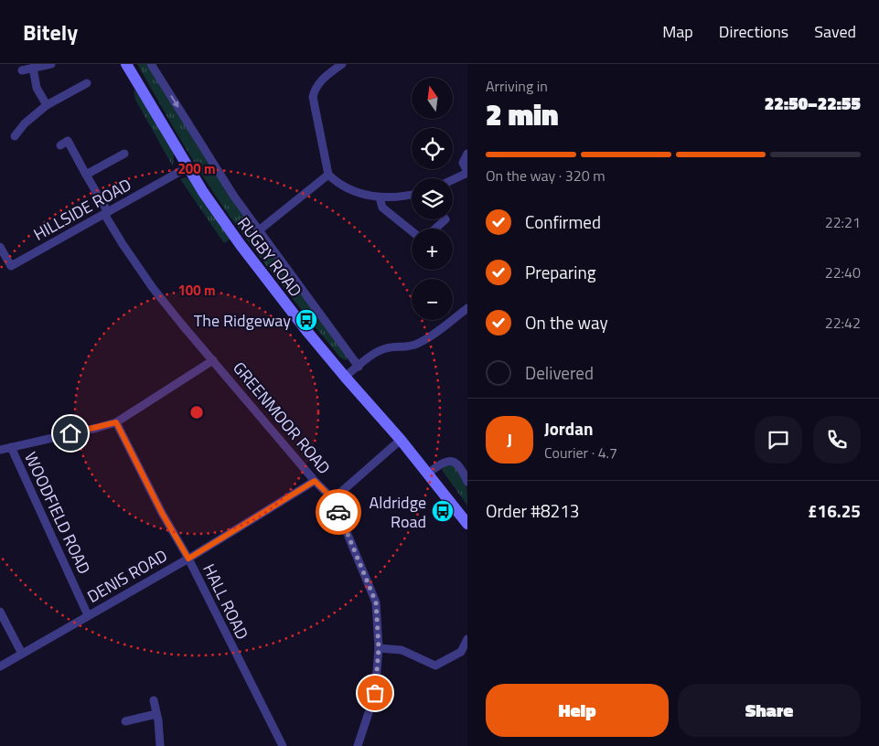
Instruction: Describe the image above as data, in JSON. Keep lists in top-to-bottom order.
{
  "streets": {
    "main road": ["RUGBY ROAD"],
    "street": [
      "HILLSIDE ROAD",
      "GREENMOOR ROAD",
      "WOODFIELD ROAD",
      "DENIS ROAD",
      "HALL ROAD"
    ]
  },
  "crossings": [
    ["HILLSIDE ROAD", "RUGBY ROAD"],
    ["HILLSIDE ROAD", "GREENMOOR ROAD"],
    ["GREENMOOR ROAD", "DENIS ROAD"],
    ["WOODFIELD ROAD", "DENIS ROAD"],
    ["DENIS ROAD", "HALL ROAD"]
  ],
  "places": {
    "bus stop": ["The Ridgeway", "Aldridge Road"]
  },
  "north": "top",
  "page": {
    "header": "Bitely",
    "nav": ["Map", "Directions", "Saved"],
    "heading": ["2 min", "Arriving in", "22:50–22:55"],
    "panel": [
      "Jordan",
      "Courier · 4.7",
      "Order #8213",
      "£16.25"
    ],
    "map_buttons": ["+", "−"],
    "bar": "On the way · 320 m",
    "list": [
      ["Confirmed", "22:21"],
      ["Preparing", "22:40"],
      ["On the way", "22:42"],
      "Delivered"
    ],
    "round": "J",
    "buttons": ["Help", "Share"]
  },
  "rings": ["200 m", "100 m"]
}
